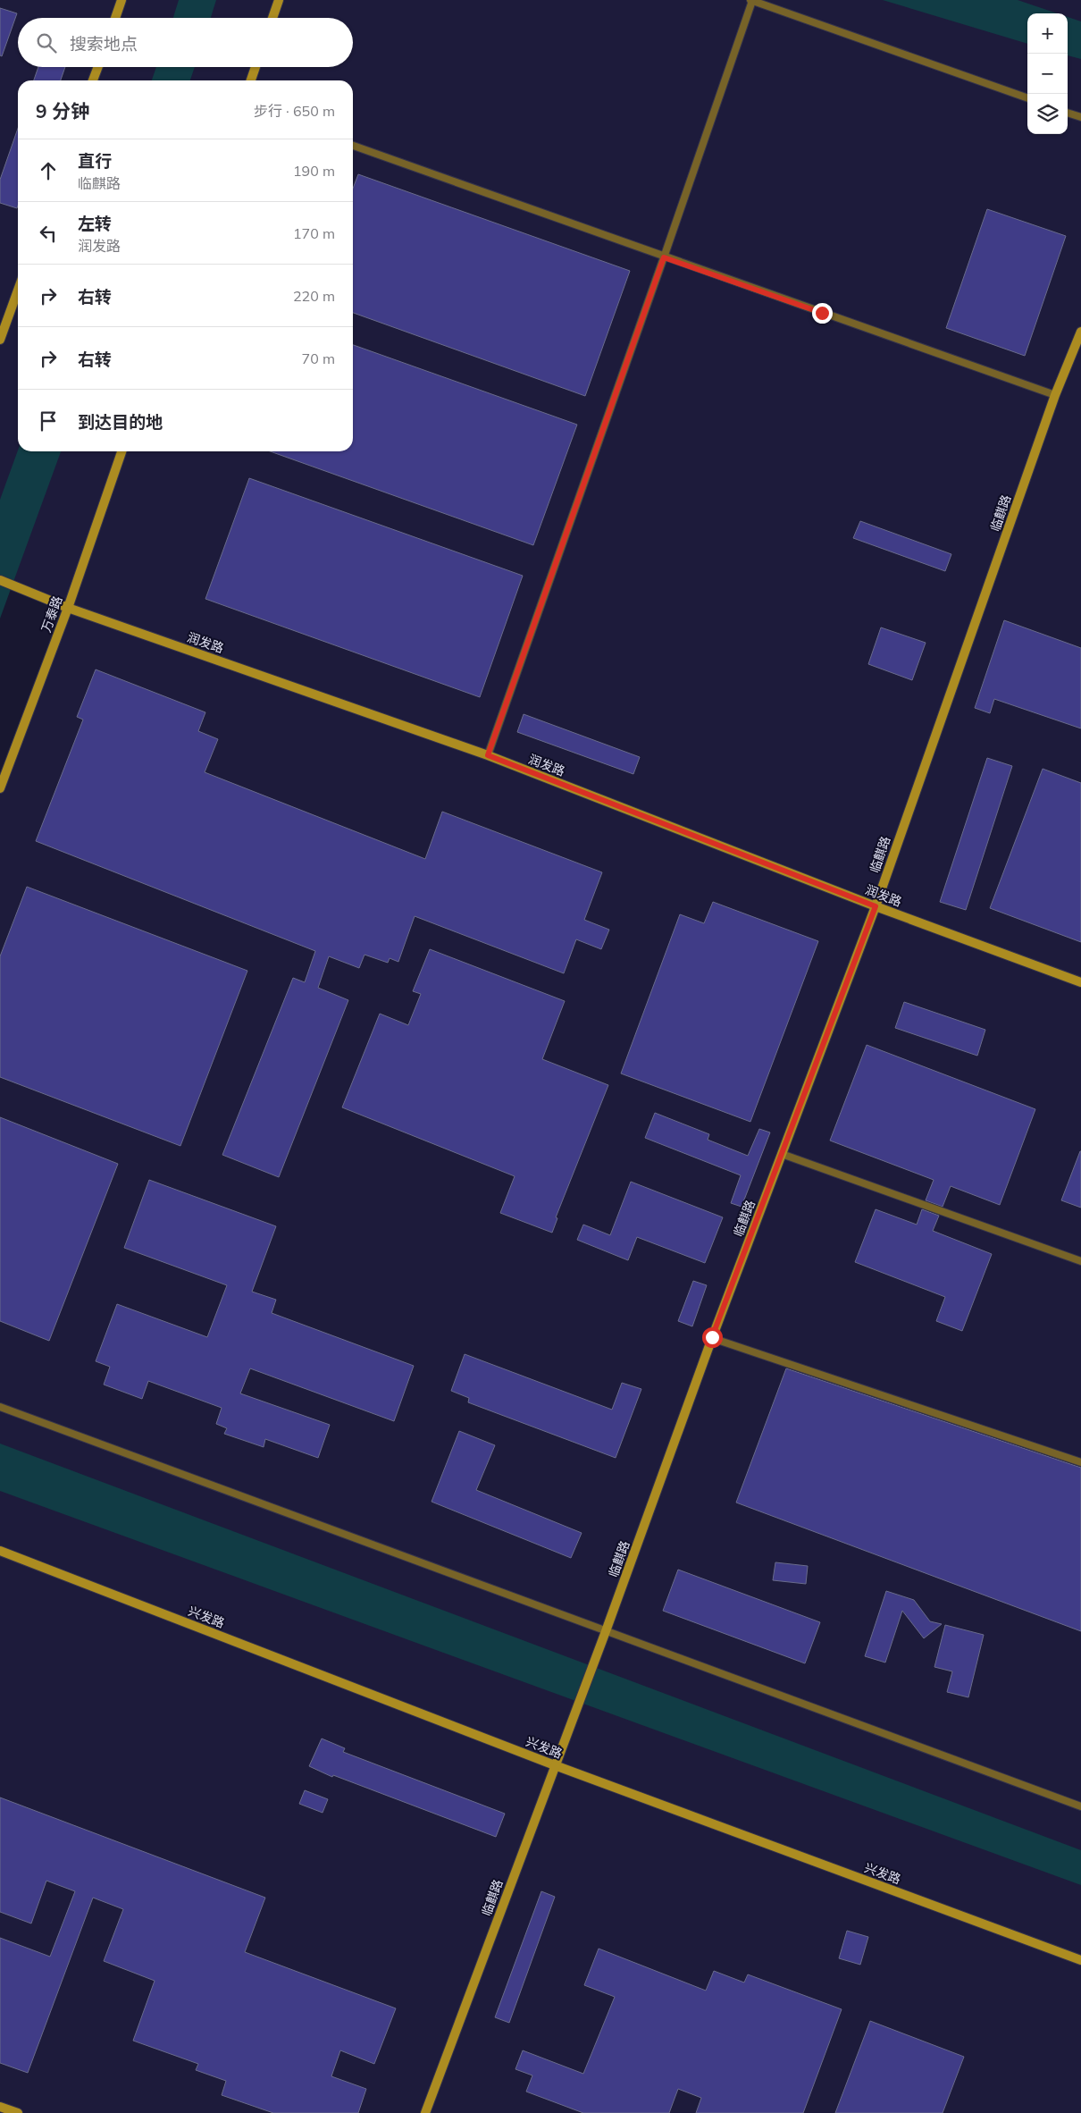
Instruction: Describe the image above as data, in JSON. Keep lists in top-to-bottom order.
{
  "streets": {
    "street": [
      "临麒路",
      "万泰路",
      "润发路",
      "兴发路"
    ]
  },
  "crossings": [
    ["临麒路", "润发路"],
    ["临麒路", "兴发路"],
    ["万泰路", "润发路"]
  ],
  "page": {
    "map_buttons": ["+", "−"],
    "search": "搜索地点",
    "heading": ["9 分钟", "步行 · 650 m"],
    "list": [
      ["直行", "临麒路", "190 m"],
      ["左转", "润发路", "170 m"],
      ["右转", "220 m"],
      ["右转", "70 m"],
      "到达目的地"
    ]
  }
}
